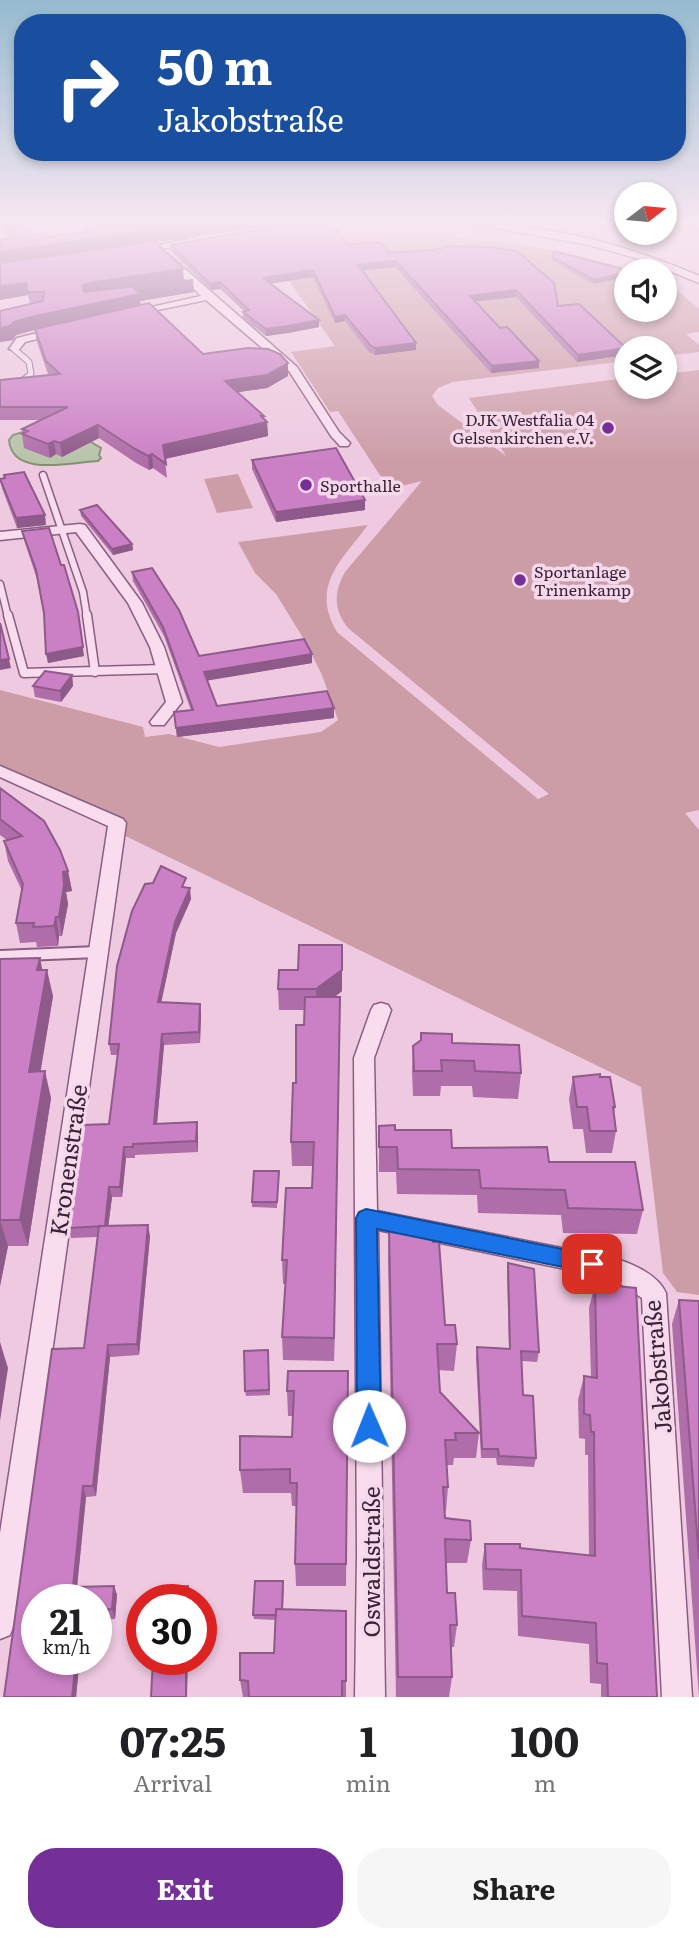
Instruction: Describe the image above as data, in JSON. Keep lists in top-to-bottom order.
{
  "streets": {
    "street": ["Kronenstraße", "Jakobstraße", "Oswaldstraße"]
  },
  "crossings": [
    ["Jakobstraße", "Oswaldstraße"]
  ],
  "places": ["DJK Westfalia 04 Gelsenkirchen e.V.", "Sporthalle", "Sportanlage Trinenkamp"],
  "north": "right",
  "page": {
    "turn": ["50 m", "Jakobstraße"],
    "speed": "21 km/h",
    "limit": "30",
    "eta": [
      "07:25",
      "Arrival",
      "1",
      "min",
      "100",
      "m"
    ],
    "buttons": ["Exit", "Share"]
  }
}
